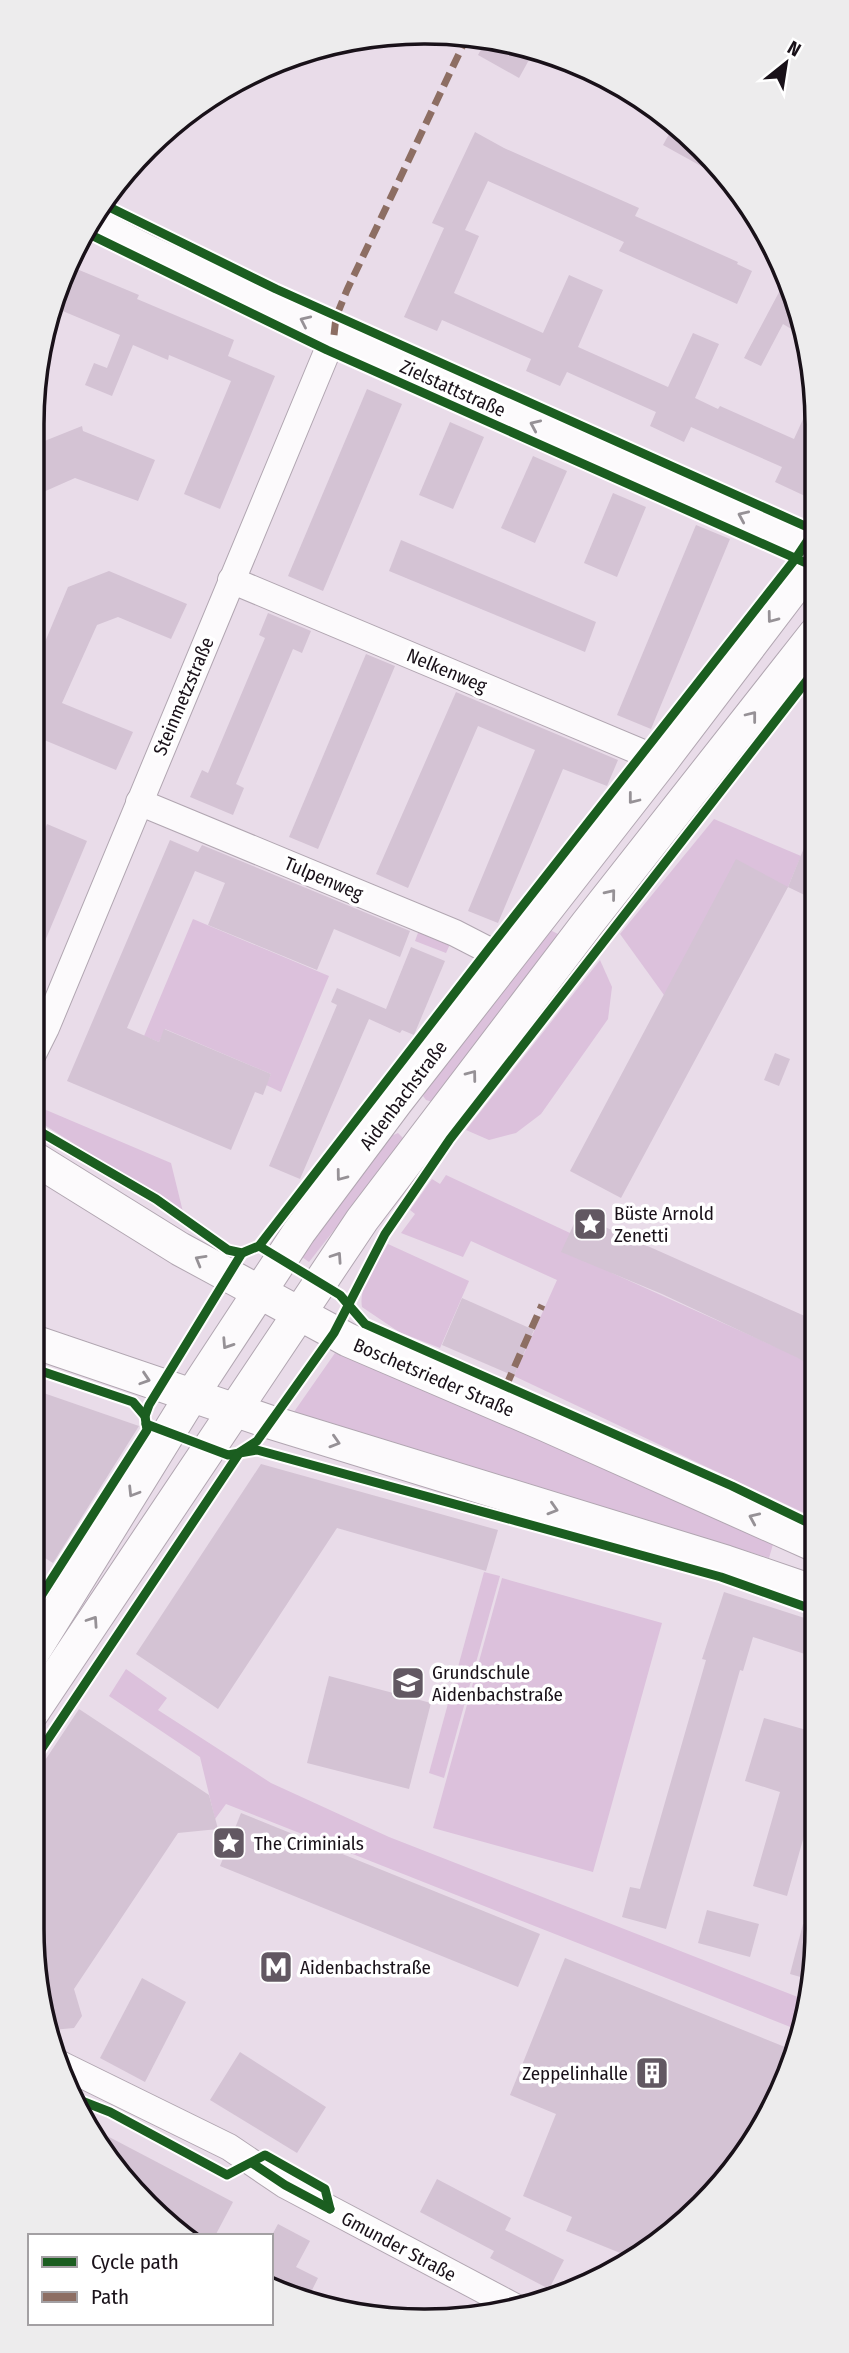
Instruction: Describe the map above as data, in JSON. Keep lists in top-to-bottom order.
{
  "streets": {
    "main road": ["Aidenbachstraße", "Boschetsrieder Straße"],
    "street": [
      "Zielstattstraße",
      "Nelkenweg",
      "Steinmetzstraße",
      "Tulpenweg",
      "Gmunder Straße"
    ]
  },
  "crossings": [
    ["Zielstattstraße", "Steinmetzstraße"],
    ["Nelkenweg", "Steinmetzstraße"],
    ["Nelkenweg", "Aidenbachstraße"],
    ["Steinmetzstraße", "Tulpenweg"],
    ["Tulpenweg", "Aidenbachstraße"],
    ["Aidenbachstraße", "Boschetsrieder Straße"]
  ],
  "one_way": ["Zielstattstraße"],
  "places": {
    "place": ["Büste Arnold Zenetti", "The Criminials"],
    "school or university": ["Grundschule Aidenbachstraße"],
    "metro station": ["Aidenbachstraße"],
    "building": ["Zeppelinhalle"]
  },
  "legend": ["Cycle path", "Path"],
  "north": "top right"
}
